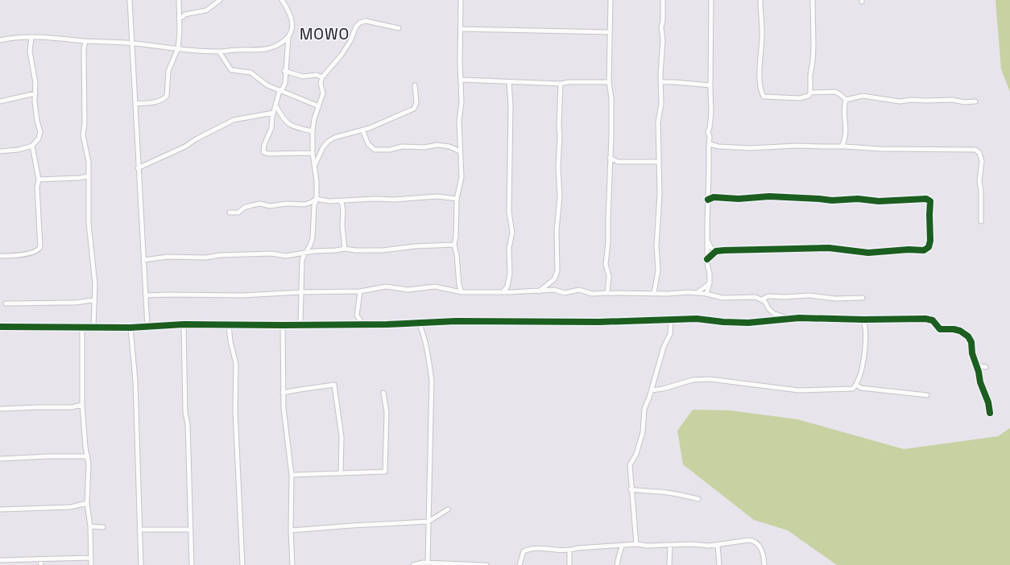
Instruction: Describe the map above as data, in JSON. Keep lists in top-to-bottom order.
{
  "districts": ["MOWO"]
}
